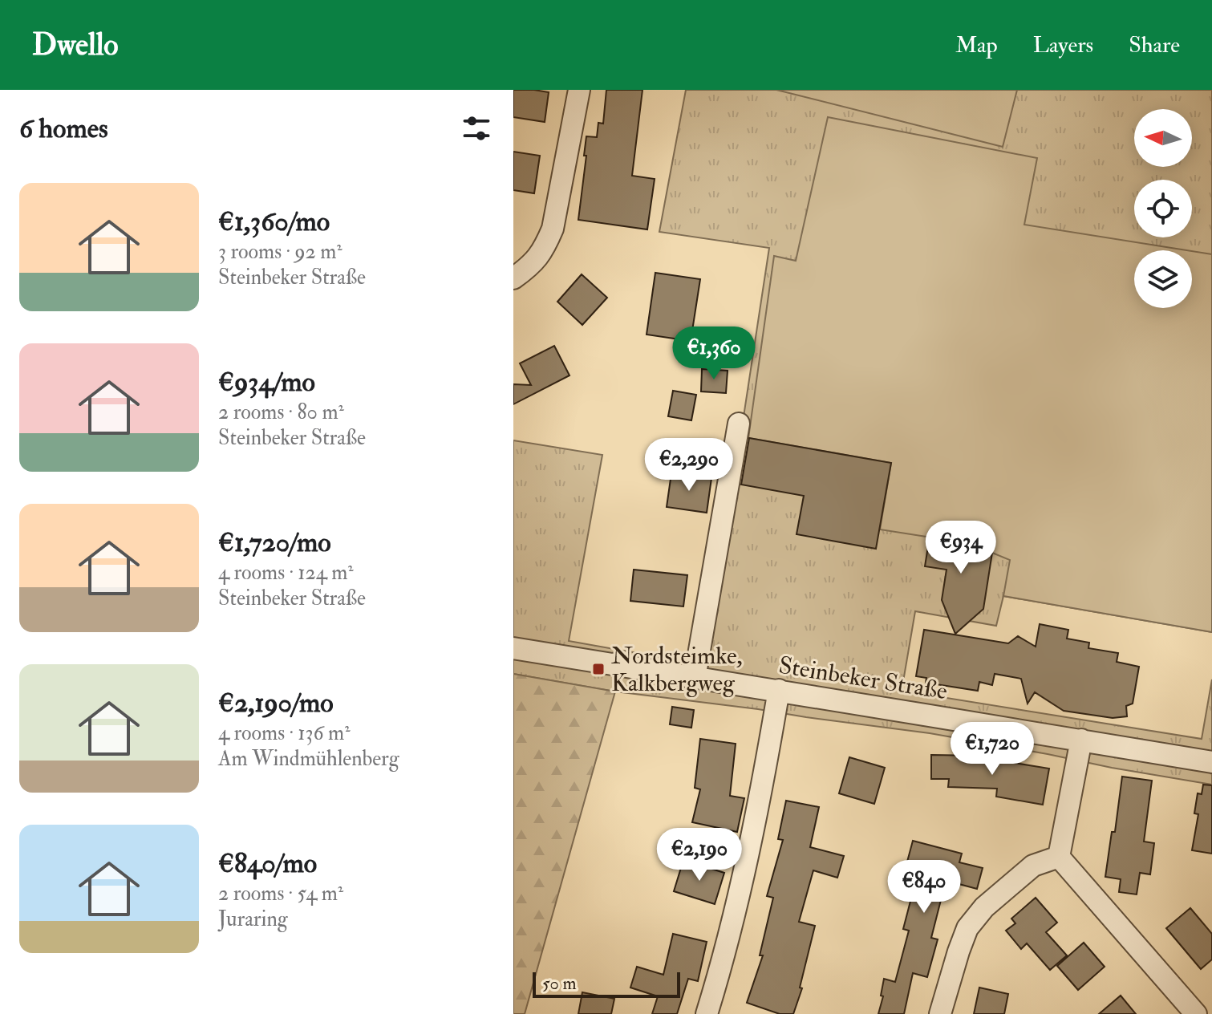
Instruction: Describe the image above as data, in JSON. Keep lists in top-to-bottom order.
{
  "streets": {
    "street": ["Steinbeker Straße"]
  },
  "places": {
    "transit": ["Nordsteimke, Kalkbergweg"]
  },
  "scale_bar": "50 m",
  "north": "left",
  "page": {
    "header": "Dwello",
    "nav": ["Map", "Layers", "Share"],
    "heading": "6 homes",
    "list": [
      {
        "name": "€1,360/mo",
        "note": "3 rooms · 92 m² · Steinbeker Straße"
      },
      {
        "name": "€934/mo",
        "note": "2 rooms · 80 m² · Steinbeker Straße"
      },
      {
        "name": "€1,720/mo",
        "note": "4 rooms · 124 m² · Steinbeker Straße"
      },
      {
        "name": "€2,190/mo",
        "note": "4 rooms · 136 m² · Am Windmühlenberg"
      },
      {
        "name": "€840/mo",
        "note": "2 rooms · 54 m² · Juraring"
      }
    ],
    "price": [
      "€1,360",
      "€2,290",
      "€934",
      "€1,720",
      "€2,190",
      "€840"
    ],
    "scale": "50 m"
  }
}
